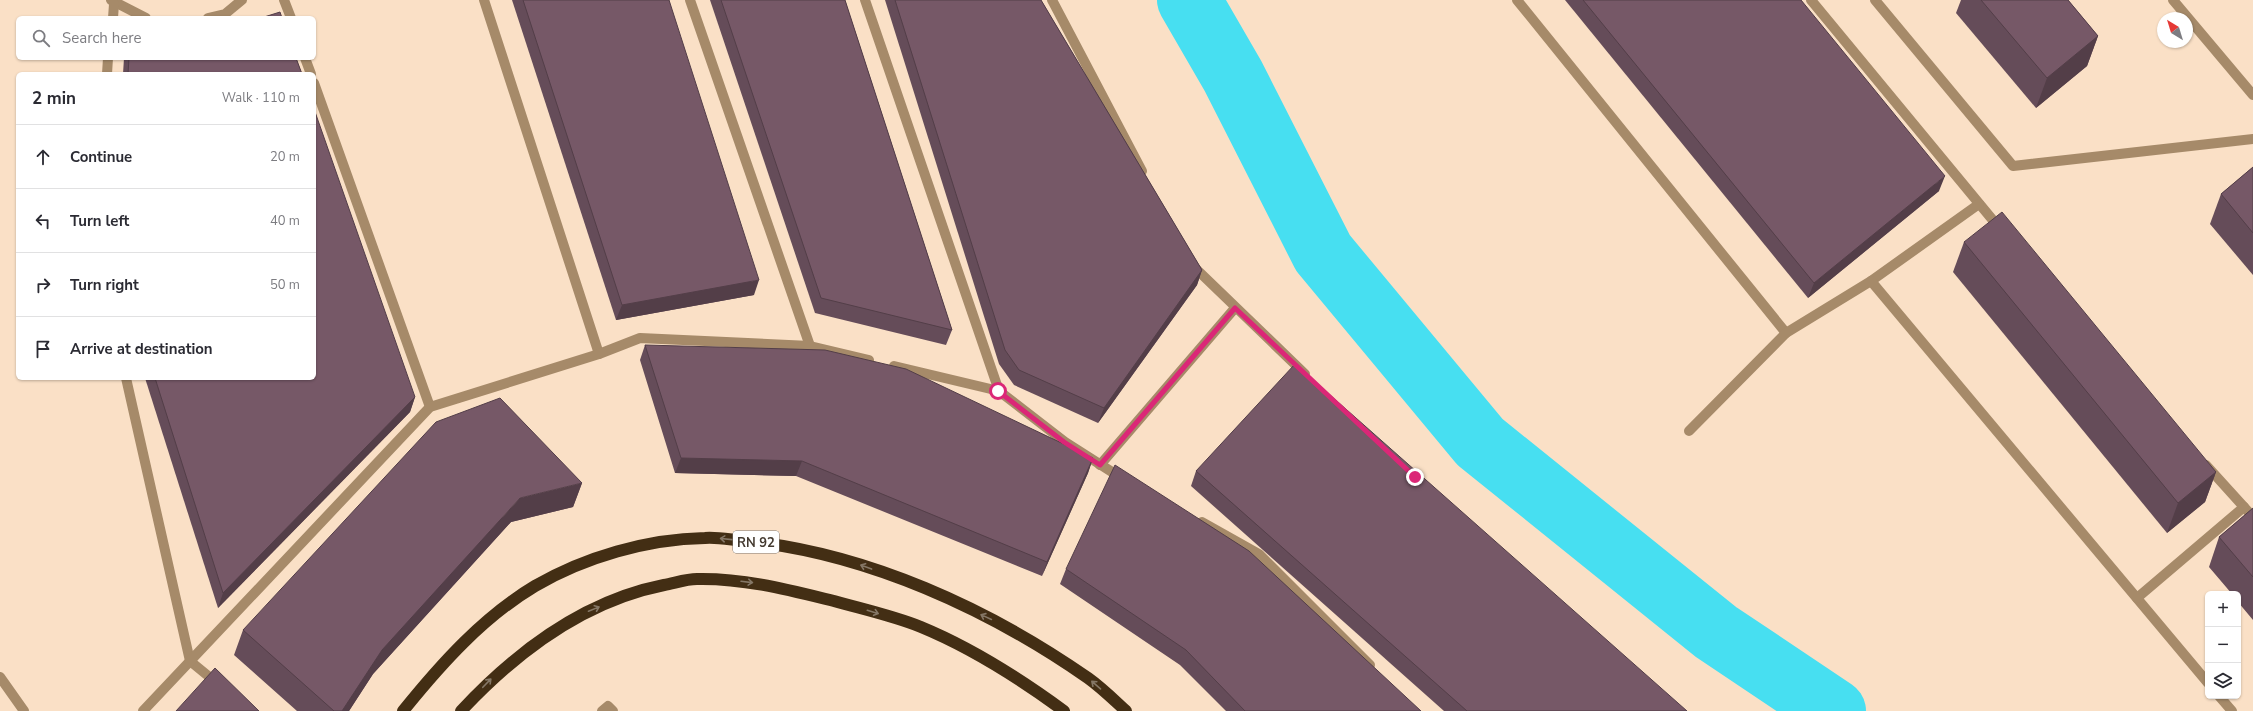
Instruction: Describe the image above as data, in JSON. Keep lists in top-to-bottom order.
{
  "streets": {
    "highway": ["RN 92"]
  },
  "north": "top left",
  "page": {
    "search": "Search here",
    "heading": ["2 min", "Walk · 110 m"],
    "list": [
      ["Continue", "20 m"],
      ["Turn left", "40 m"],
      ["Turn right", "50 m"],
      "Arrive at destination"
    ],
    "map_buttons": ["+", "−"]
  }
}
